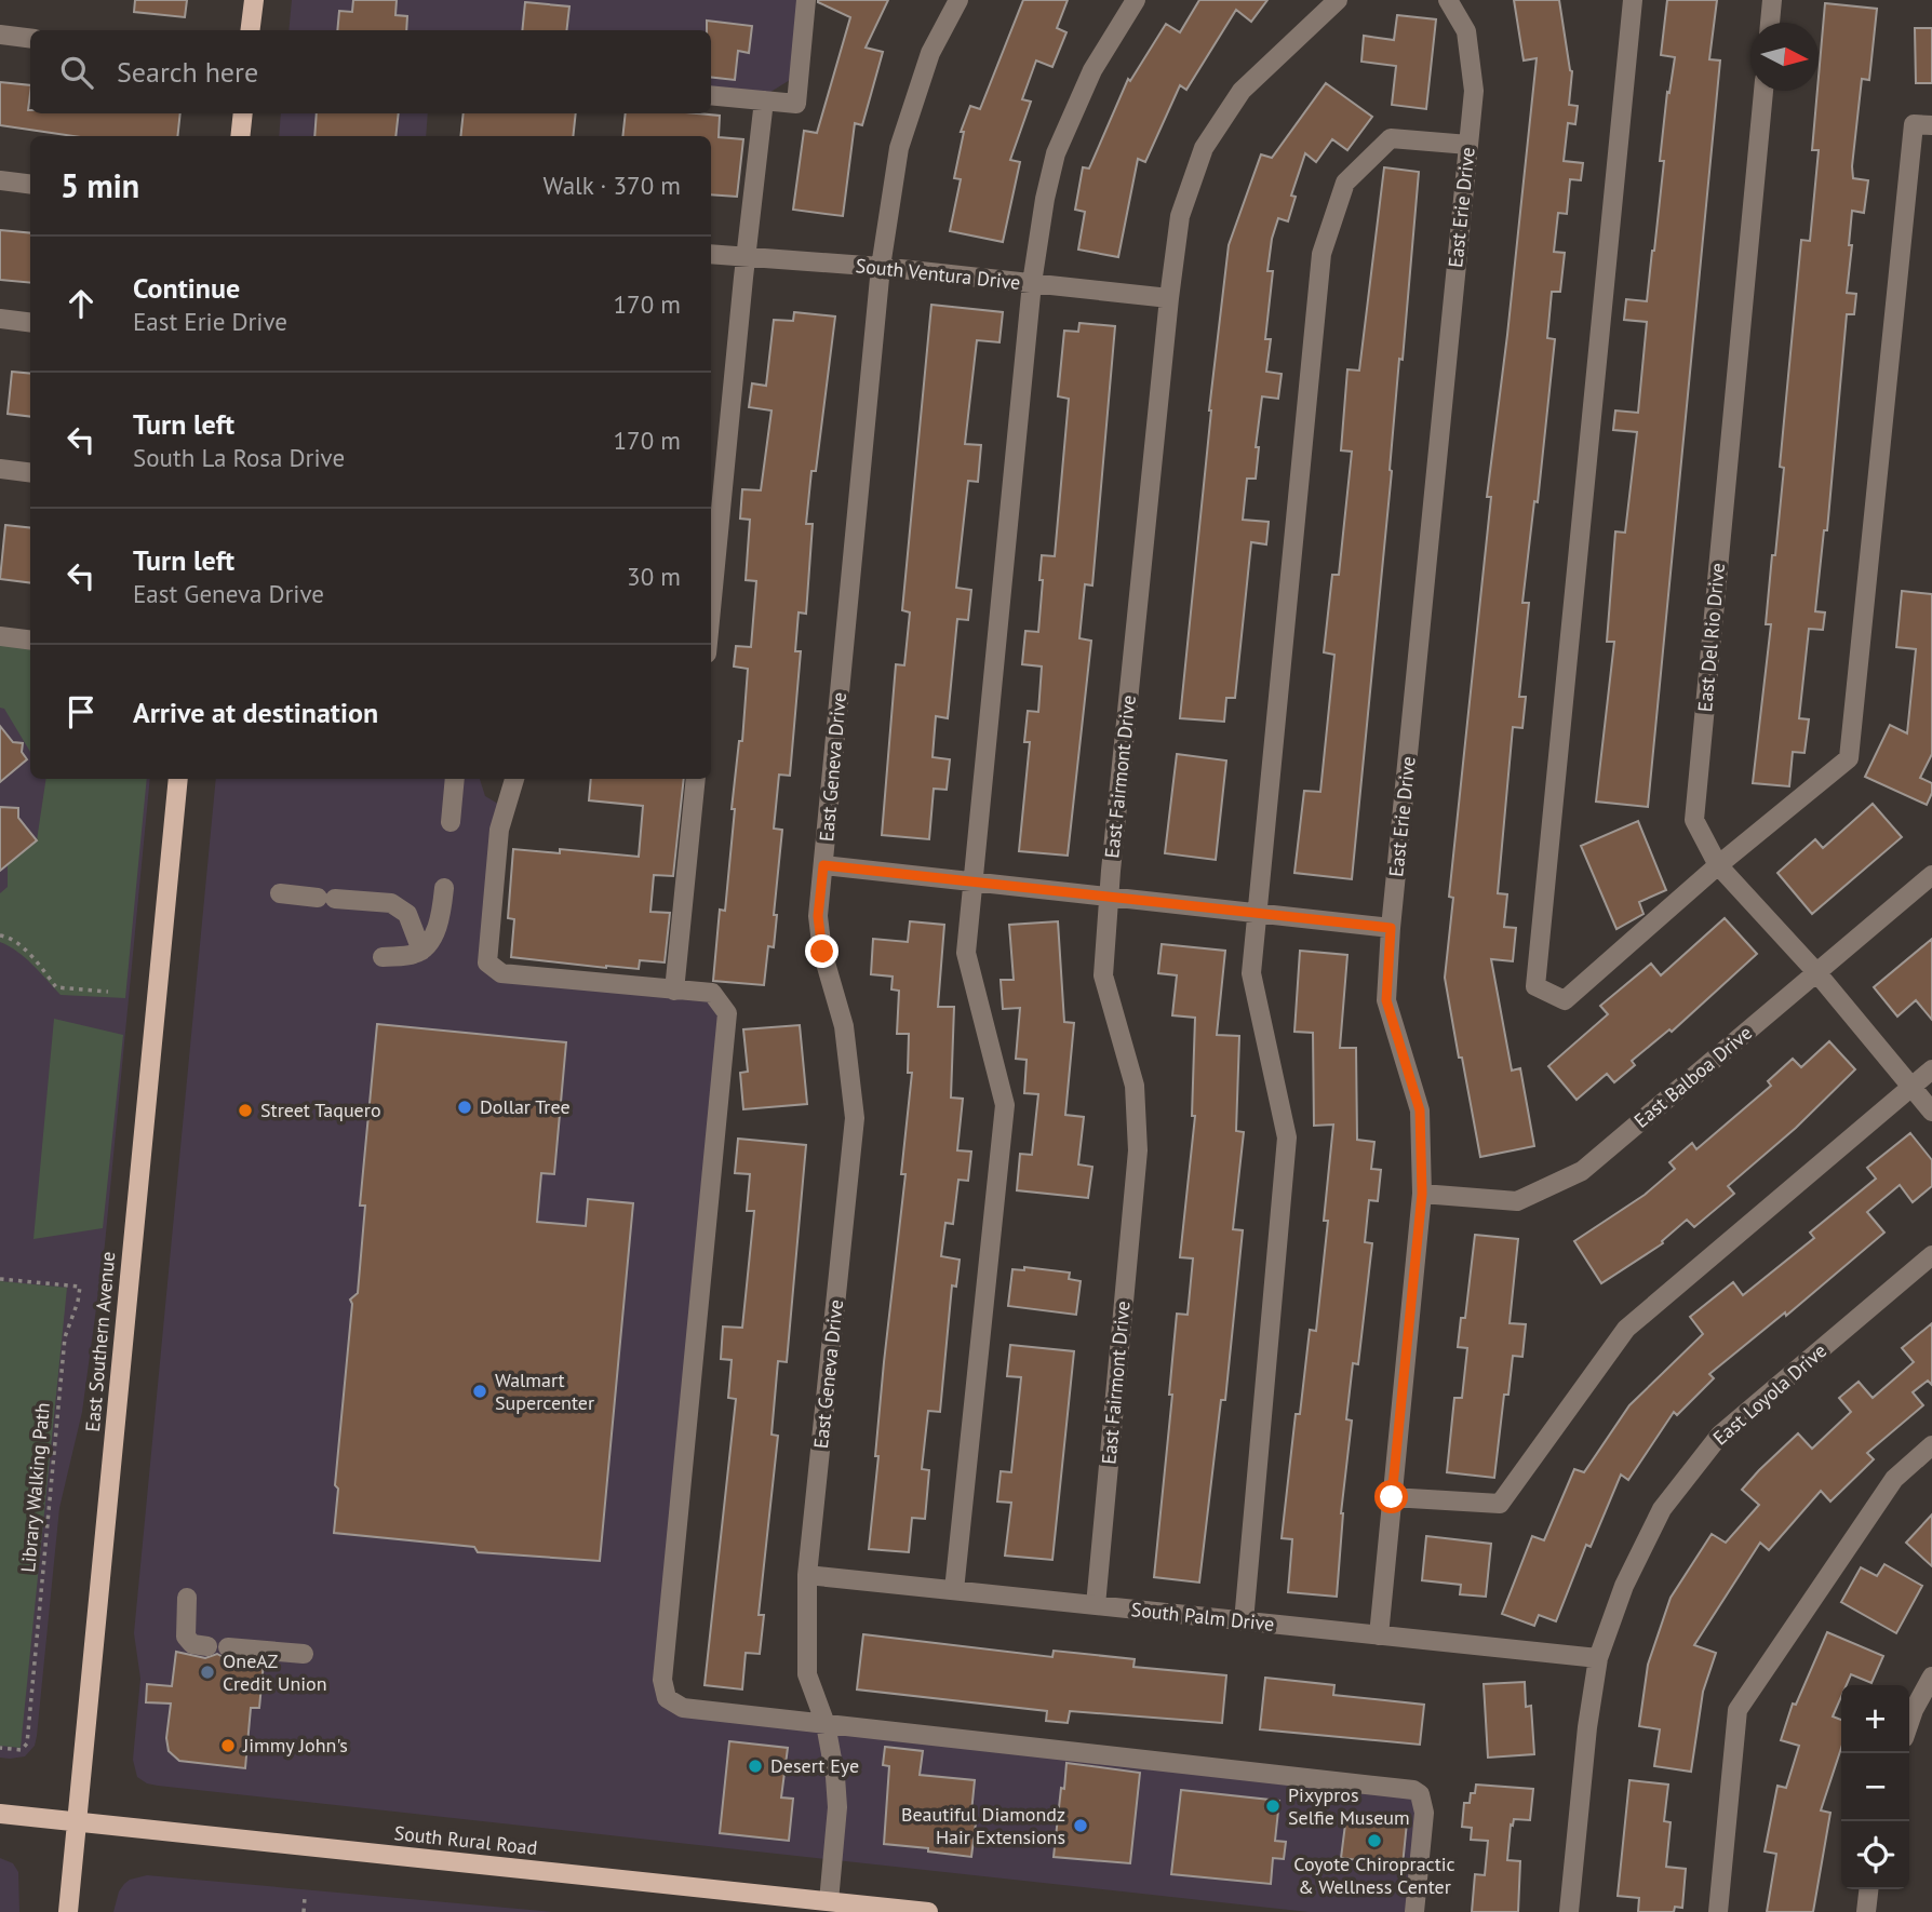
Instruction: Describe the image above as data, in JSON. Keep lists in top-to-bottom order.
{
  "streets": {
    "main road": ["East Southern Avenue", "South Rural Road"],
    "street": [
      "East Erie Drive",
      "South Ventura Drive",
      "East Del Rio Drive",
      "East Geneva Drive",
      "East Fairmont Drive",
      "East Balboa Drive",
      "East Loyola Drive",
      "South Palm Drive"
    ],
    "path": ["Library Walking Path"]
  },
  "crossings": [
    ["East Erie Drive", "East Balboa Drive"],
    ["East Erie Drive", "South Palm Drive"],
    ["South Ventura Drive", "East Geneva Drive"],
    ["South Ventura Drive", "East Fairmont Drive"],
    ["East Del Rio Drive", "East Balboa Drive"],
    ["East Geneva Drive", "South Palm Drive"],
    ["East Geneva Drive", "South Rural Road"],
    ["East Fairmont Drive", "South Palm Drive"],
    ["East Southern Avenue", "South Rural Road"],
    ["East Loyola Drive", "South Palm Drive"]
  ],
  "places": [
    "Dollar Tree",
    "Street Taquero",
    "Walmart Supercenter",
    "OneAZ Credit Union",
    "Jimmy John's",
    "Desert Eye",
    "Pixypros Selfie Museum",
    "Beautiful Diamondz Hair Extensions",
    "Coyote Chiropractic & Wellness Center"
  ],
  "north": "right",
  "page": {
    "search": "Search here",
    "heading": ["5 min", "Walk · 370 m"],
    "list": [
      ["Continue", "East Erie Drive", "170 m"],
      ["Turn left", "South La Rosa Drive", "170 m"],
      ["Turn left", "East Geneva Drive", "30 m"],
      "Arrive at destination"
    ],
    "map_buttons": ["+", "−"]
  }
}
